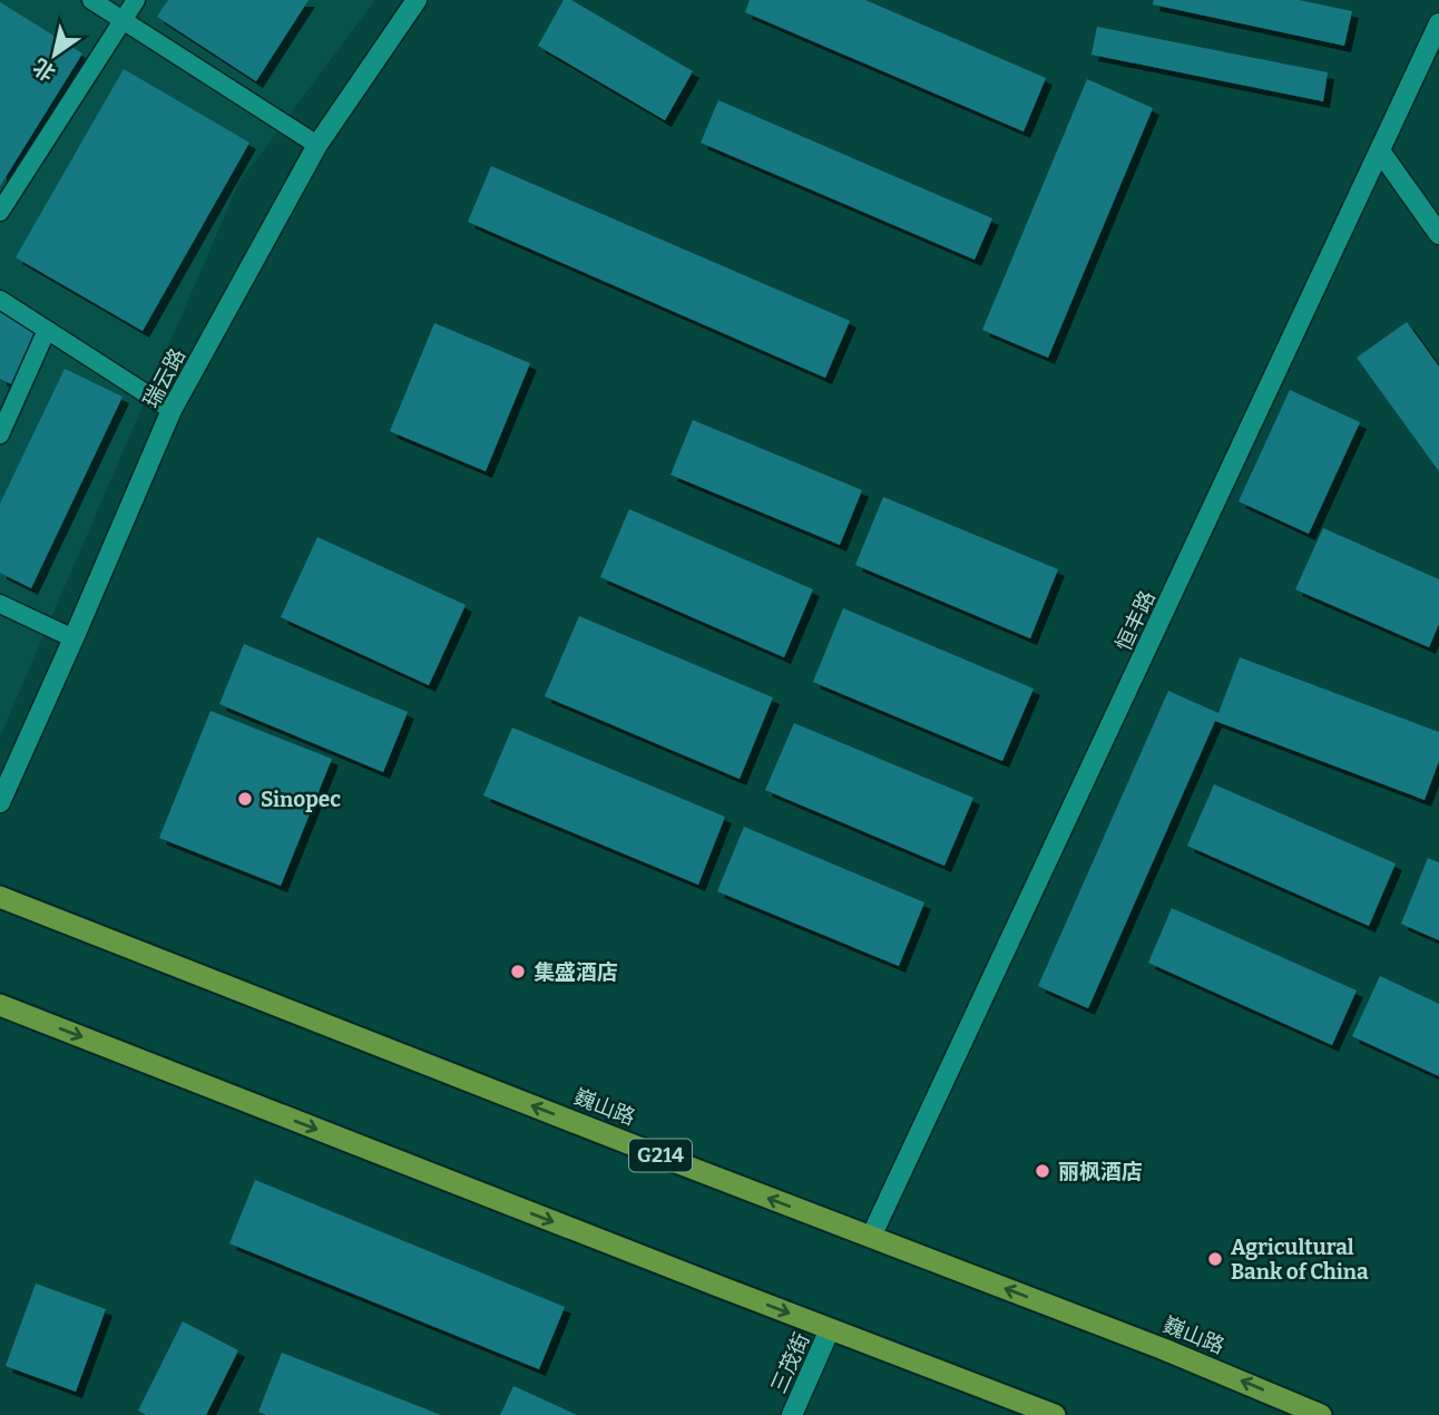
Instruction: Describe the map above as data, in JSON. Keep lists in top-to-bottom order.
{
  "streets": {
    "highway": ["巍山路", "G214"],
    "street": ["瑞云路", "恒丰路", "三茂街"]
  },
  "crossings": [
    ["恒丰路", "巍山路"]
  ],
  "places": [
    "Sinopec",
    "集盛酒店",
    "丽枫酒店",
    "Agricultural Bank of China"
  ],
  "north": "bottom left"
}
